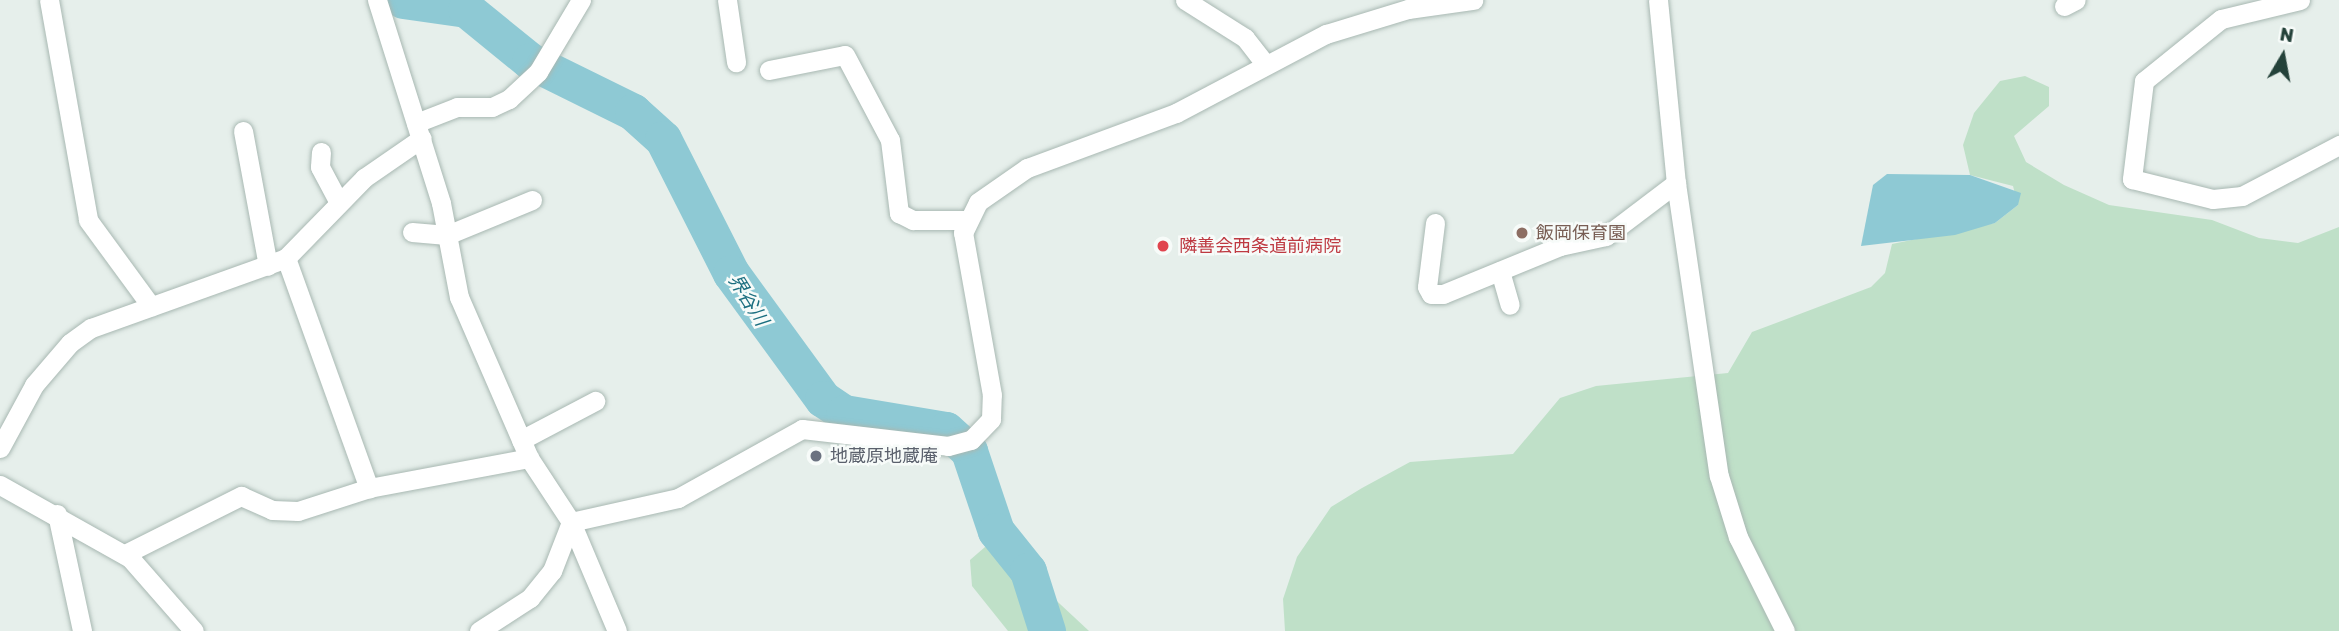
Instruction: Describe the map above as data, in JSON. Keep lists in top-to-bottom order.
{
  "water": ["界谷川"],
  "places": ["飯岡保育園", "隣善会西条道前病院", "地蔵原地蔵庵"],
  "north": "top"
}
